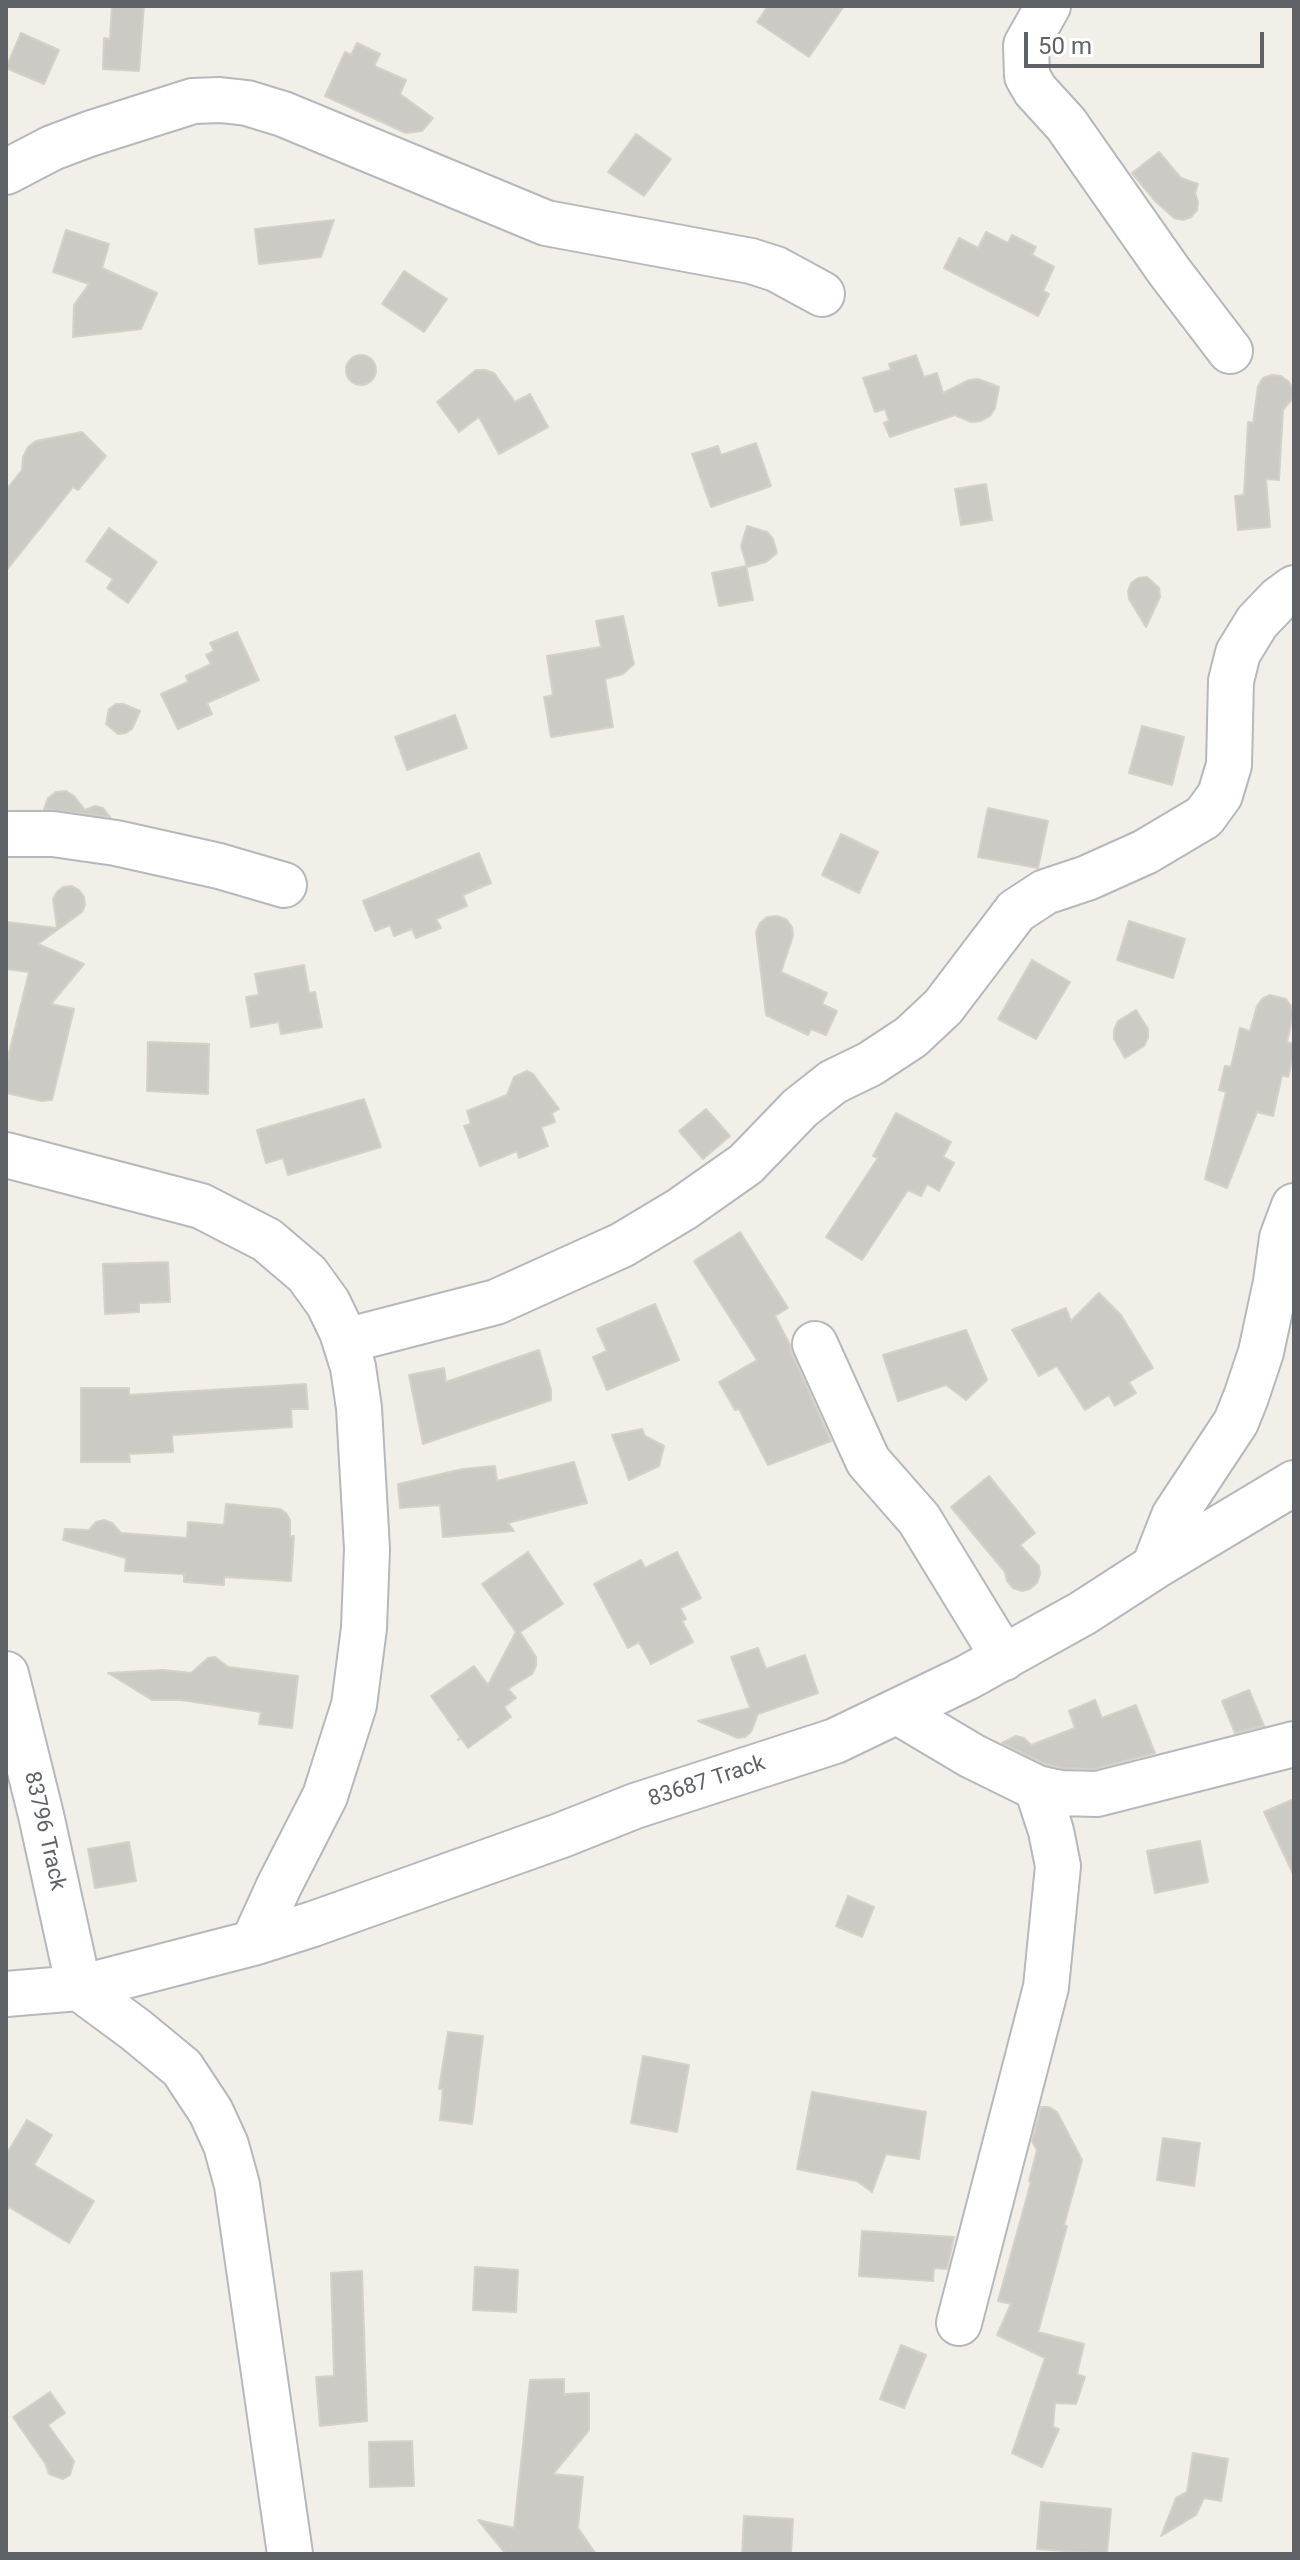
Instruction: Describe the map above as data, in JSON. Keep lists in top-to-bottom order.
{
  "streets": {
    "street": ["83687 Track", "83796 Track"]
  },
  "crossings": [
    ["83687 Track", "83796 Track"]
  ],
  "scale_bar": "50 m"
}
